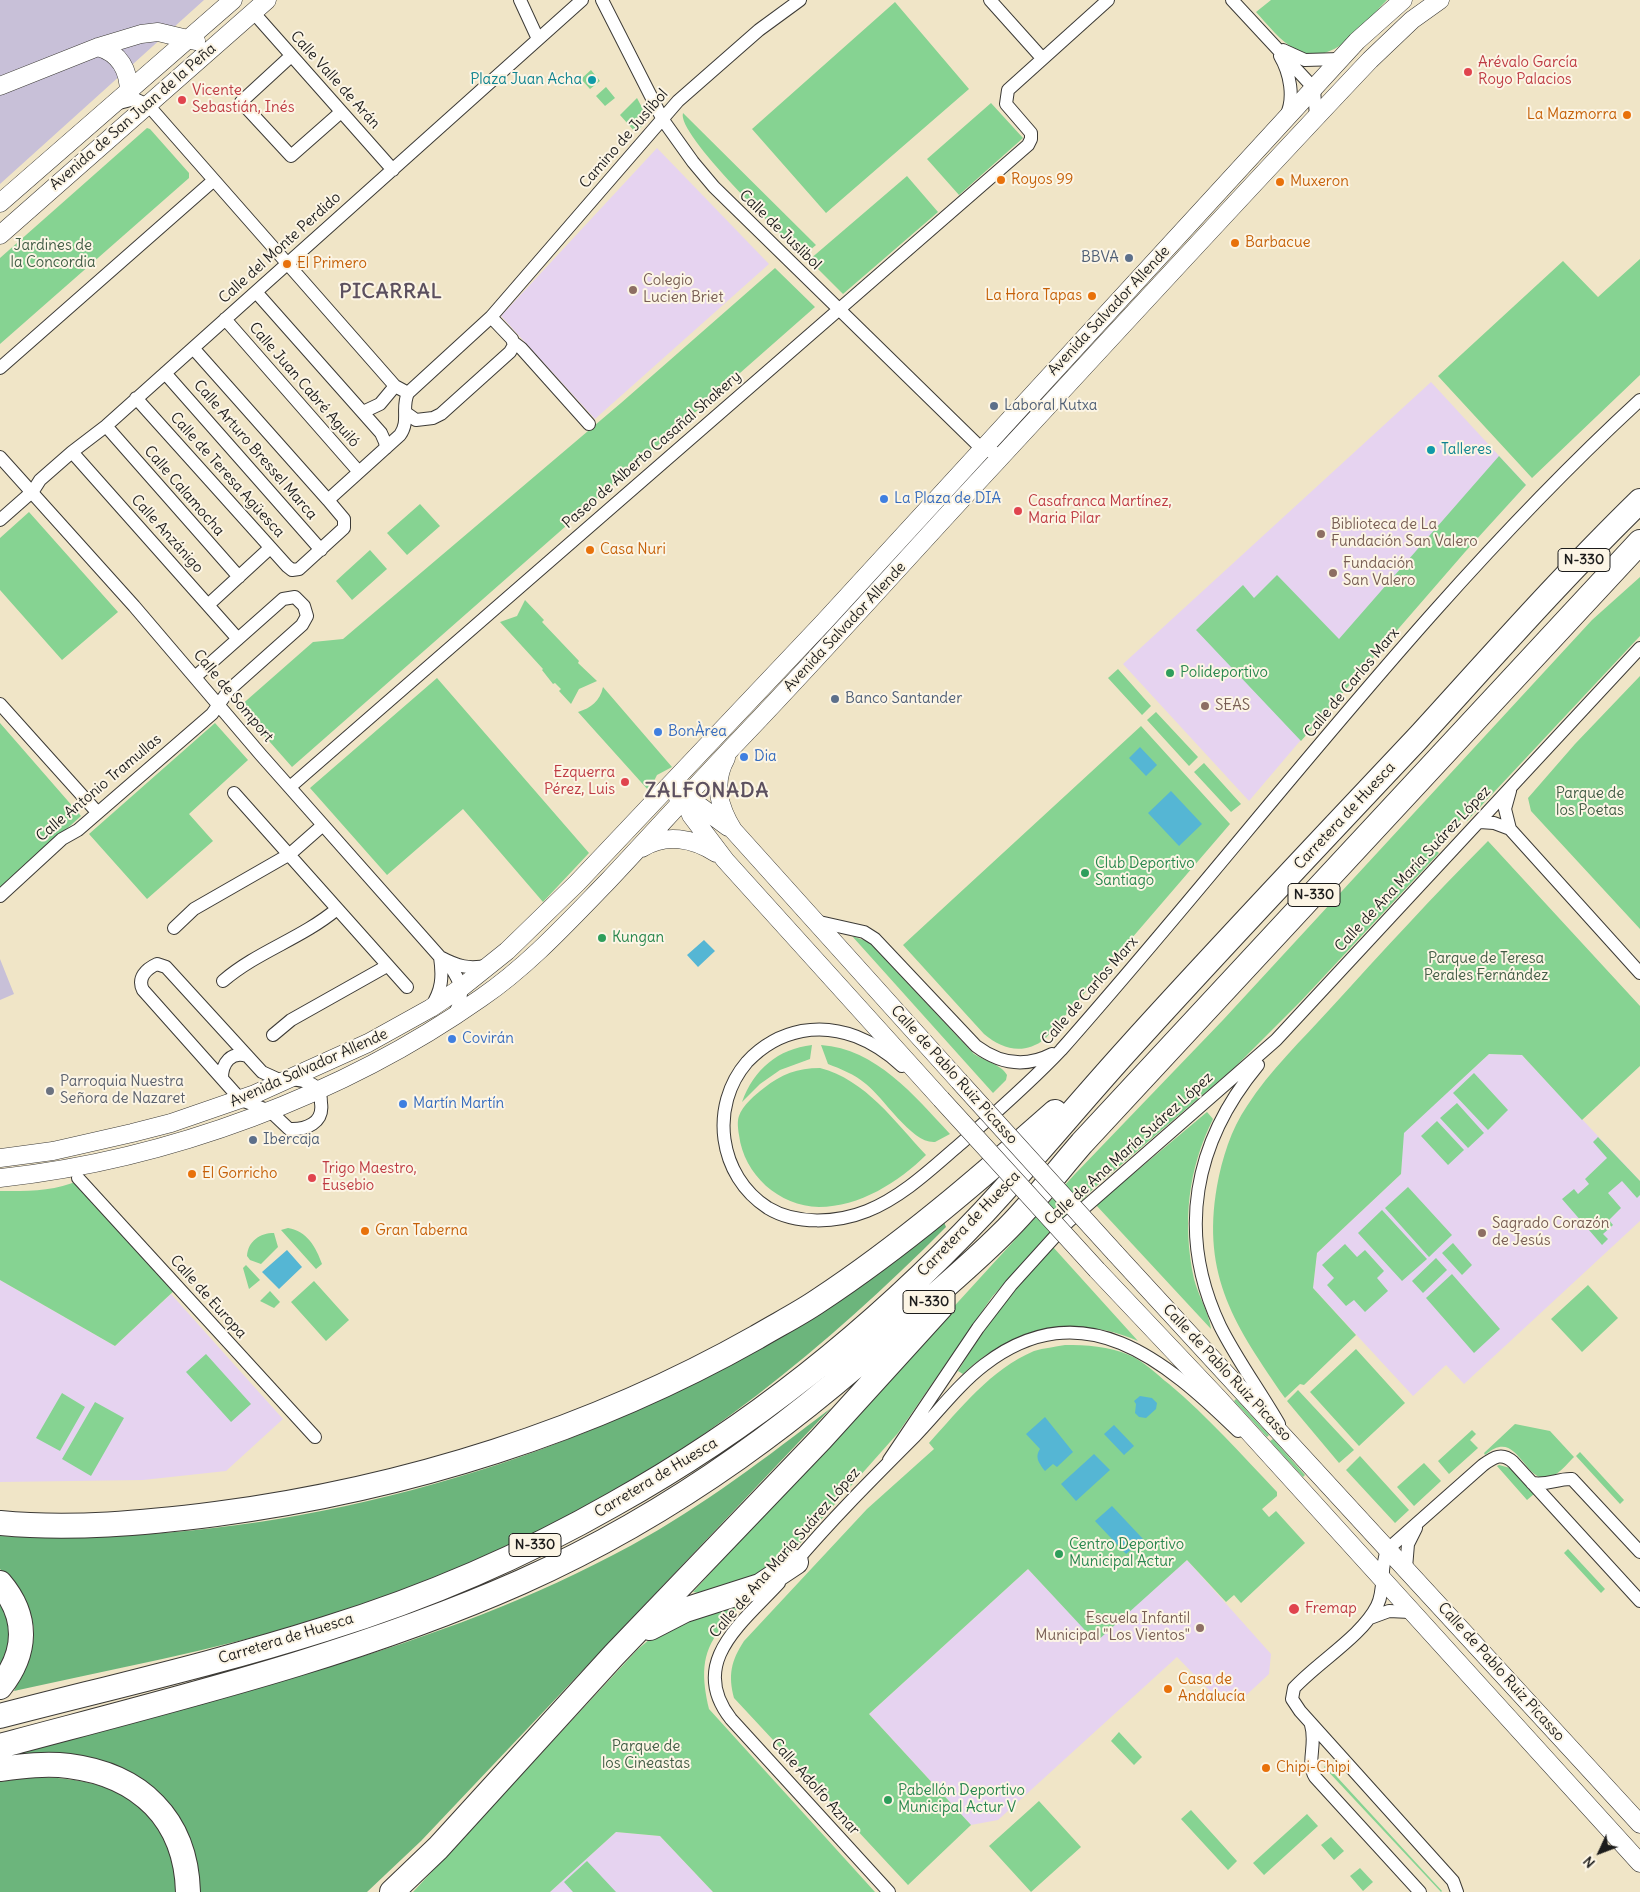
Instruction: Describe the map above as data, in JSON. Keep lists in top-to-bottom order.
{
  "streets": {
    "highway": ["N-330", "Carretera de Huesca"],
    "main road": ["Avenida de San Juan de la Peña", "Avenida Salvador Allende", "Calle de Pablo Ruiz Picasso"],
    "street": [
      "Calle Valle de Arán",
      "Camino de Juslibol",
      "Calle de Juslibol",
      "Calle del Monte Perdido",
      "Calle Juan Cabré Aguiló",
      "Calle Arturo Bressel Marca",
      "Paseo de Alberto Casañal Shakery",
      "Calle de Teresa Agüesca",
      "Calle Calamocha",
      "Calle Anzánigo",
      "Calle de Carlos Marx",
      "Calle de Somport",
      "Calle Antonio Tramullas",
      "Calle de Ana María Suárez López",
      "Calle de Europa",
      "Calle Adolfo Aznar"
    ]
  },
  "crossings": [
    ["Calle Valle de Arán", "Avenida de San Juan de la Peña"],
    ["Calle Valle de Arán", "Calle del Monte Perdido"],
    ["Camino de Juslibol", "Calle de Juslibol"],
    ["Calle de Juslibol", "Avenida Salvador Allende"],
    ["Calle de Juslibol", "Paseo de Alberto Casañal Shakery"],
    ["Calle del Monte Perdido", "Calle Juan Cabré Aguiló"],
    ["Calle del Monte Perdido", "Calle Arturo Bressel Marca"],
    ["Calle del Monte Perdido", "Calle de Teresa Agüesca"],
    ["Calle del Monte Perdido", "Calle Calamocha"],
    ["Calle del Monte Perdido", "Calle Anzánigo"],
    ["Calle del Monte Perdido", "Calle de Somport"],
    ["Avenida Salvador Allende", "Calle de Pablo Ruiz Picasso"],
    ["Calle Arturo Bressel Marca", "Calle de Teresa Agüesca"],
    ["Paseo de Alberto Casañal Shakery", "Calle de Somport"],
    ["Calle Anzánigo", "Calle Antonio Tramullas"],
    ["Calle de Carlos Marx", "Calle de Pablo Ruiz Picasso"],
    ["Calle de Somport", "Calle Antonio Tramullas"],
    ["Calle de Ana María Suárez López", "Calle de Pablo Ruiz Picasso"],
    ["Calle de Ana María Suárez López", "Calle Adolfo Aznar"]
  ],
  "districts": ["PICARRAL", "ZALFONADA"],
  "parks": [
    "Jardines de la Concordia",
    "Parque de los Poetas",
    "Parque de Teresa Perales Fernández",
    "Parque de los Cineastas"
  ],
  "places": [
    "Arévalo García Royo Palacios",
    "Plaza Juan Acha",
    "Vicente Sebastián, Inés",
    "La Mazmorra",
    "Royos 99",
    "Muxeron",
    "Barbacue",
    "BBVA",
    "El Primero",
    "Colegio Lucien Briet",
    "La Hora Tapas",
    "Laboral Kutxa",
    "Talleres",
    "La Plaza de DIA",
    "Casafranca Martínez, Maria Pilar",
    "Biblioteca de La Fundación San Valero",
    "Casa Nuri",
    "Fundación San Valero",
    "Polideportivo",
    "Banco Santander",
    "SEAS",
    "BonÀrea",
    "Dia",
    "Ezquerra Pérez, Luis",
    "Club Deportivo Santiago",
    "Kungan",
    "Covirán",
    "Parroquia Nuestra Señora de Nazaret",
    "Martín Martín",
    "Ibercaja",
    "El Gorricho",
    "Trigo Maestro, Eusebio",
    "Gran Taberna",
    "Sagrado Corazón de Jesús",
    "Centro Deportivo Municipal Actur",
    "Fremap",
    "Escuela Infantil Municipal \"Los Vientos\"",
    "Casa de Andalucía",
    "Chipi-Chipi",
    "Pabellón Deportivo Municipal Actur V"
  ],
  "north": "bottom left"
}
